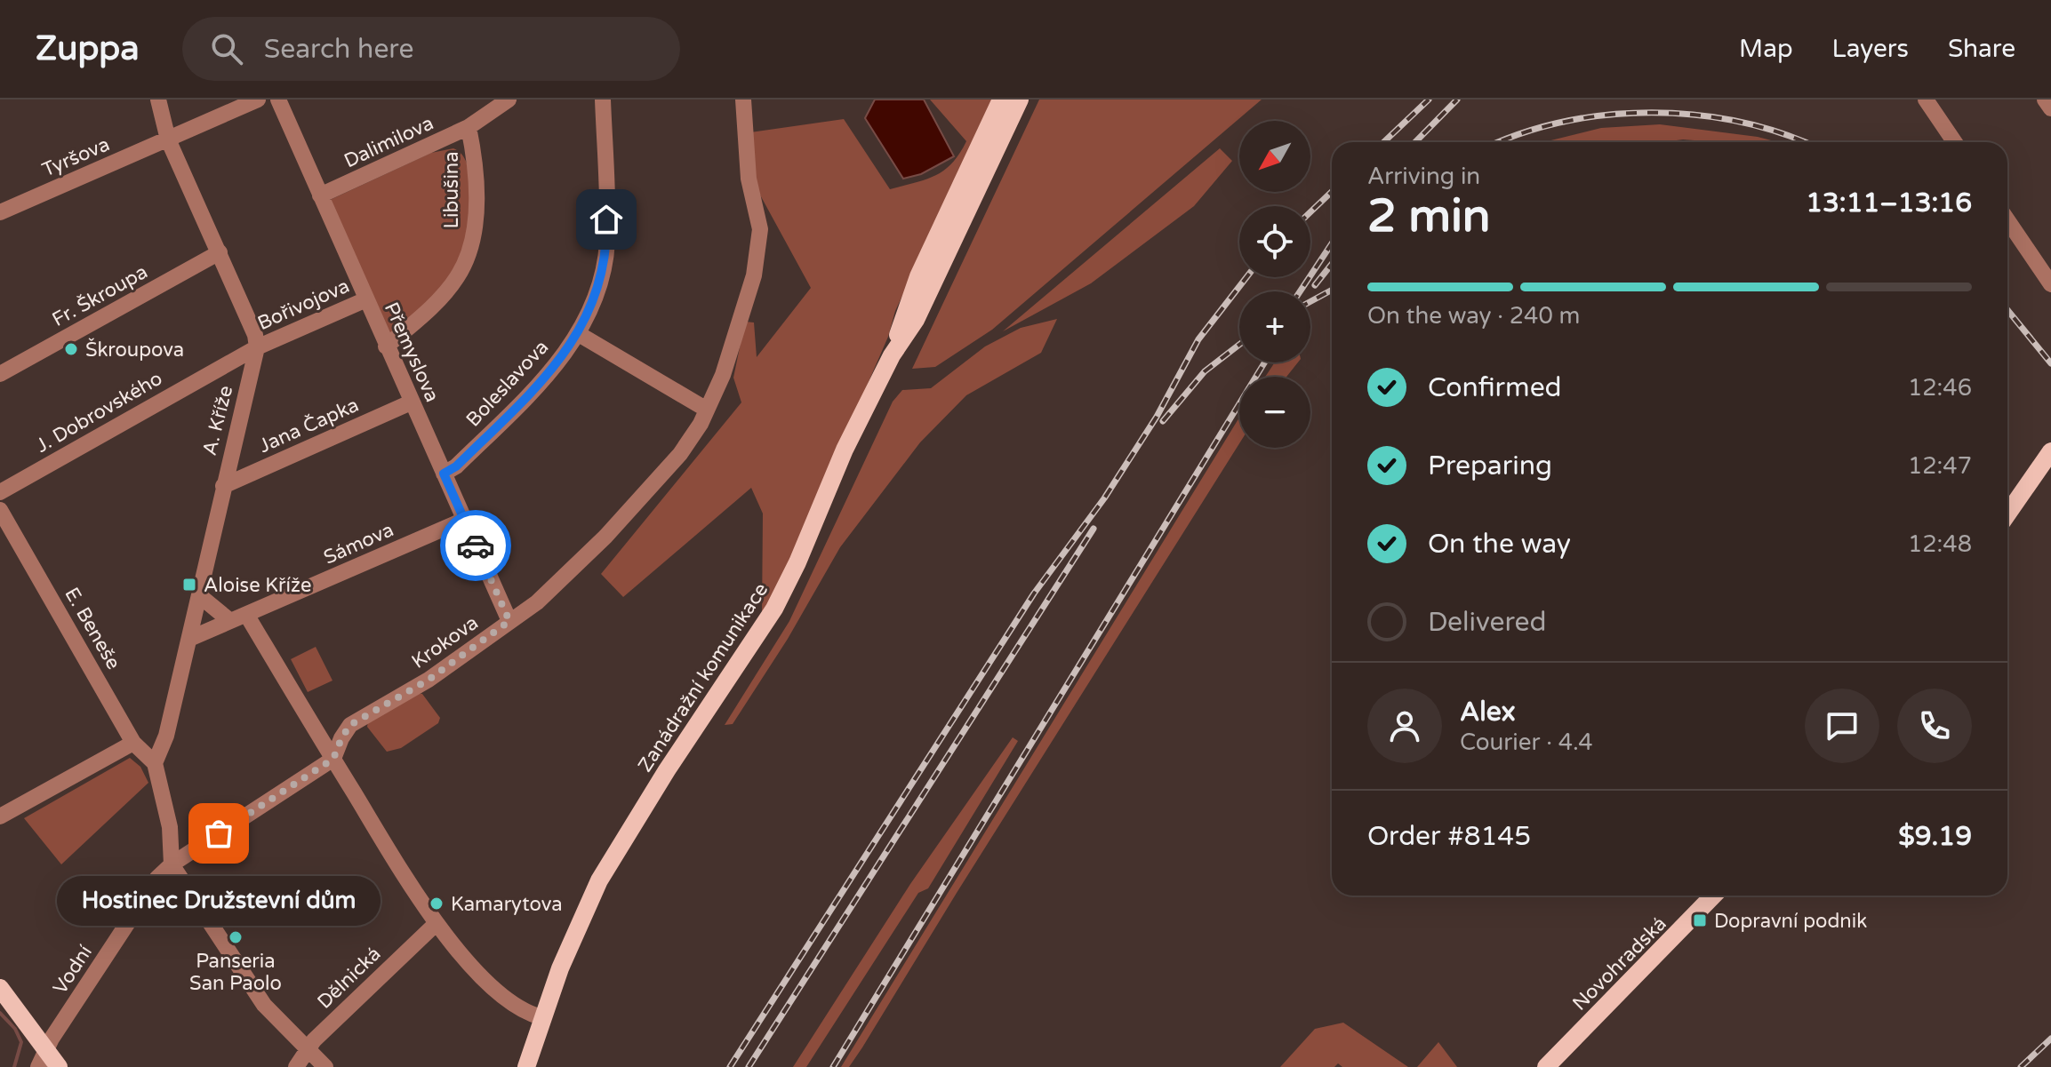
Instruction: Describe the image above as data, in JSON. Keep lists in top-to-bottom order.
{
  "streets": {
    "main road": ["Zanádražní komunikace", "Novohradská"],
    "street": [
      "Dalimilova",
      "Tyršova",
      "Libušina",
      "Fr. Škroupa",
      "Bořivojova",
      "Přemyslova",
      "Boleslavova",
      "J. Dobrovského",
      "A. Kříže",
      "Jana Čapka",
      "Sámova",
      "E. Beneše",
      "Krokova",
      "Vodní",
      "Dělnická"
    ]
  },
  "crossings": [
    ["Dalimilova", "Libušina"],
    ["Dalimilova", "Přemyslova"],
    ["Libušina", "Přemyslova"],
    ["Bořivojova", "Přemyslova"],
    ["Bořivojova", "J. Dobrovského"],
    ["Bořivojova", "A. Kříže"],
    ["Přemyslova", "Boleslavova"],
    ["Přemyslova", "Jana Čapka"],
    ["Přemyslova", "Sámova"],
    ["Přemyslova", "Krokova"],
    ["J. Dobrovského", "A. Kříže"],
    ["A. Kříže", "Jana Čapka"],
    ["A. Kříže", "Sámova"],
    ["A. Kříže", "E. Beneše"]
  ],
  "places": {
    "other": [
      "Škroupova",
      "Hostinec Družstevní dům",
      "Kamarytova",
      "Panseria San Paolo"
    ],
    "transit": ["Aloise Kříže", "Dopravní podnik"]
  },
  "north": "bottom left",
  "page": {
    "header": "Zuppa",
    "search": "Search here",
    "nav": ["Map", "Layers", "Share"],
    "map_buttons": ["+", "−"],
    "heading": ["2 min", "Arriving in", "13:11–13:16"],
    "panel": [
      "Alex",
      "Courier · 4.4",
      "Order #8145",
      "$9.19"
    ],
    "bar": "On the way · 240 m",
    "list": [
      ["Confirmed", "12:46"],
      ["Preparing", "12:47"],
      ["On the way", "12:48"],
      "Delivered"
    ],
    "bubble": "Hostinec Družstevní dům"
  }
}
